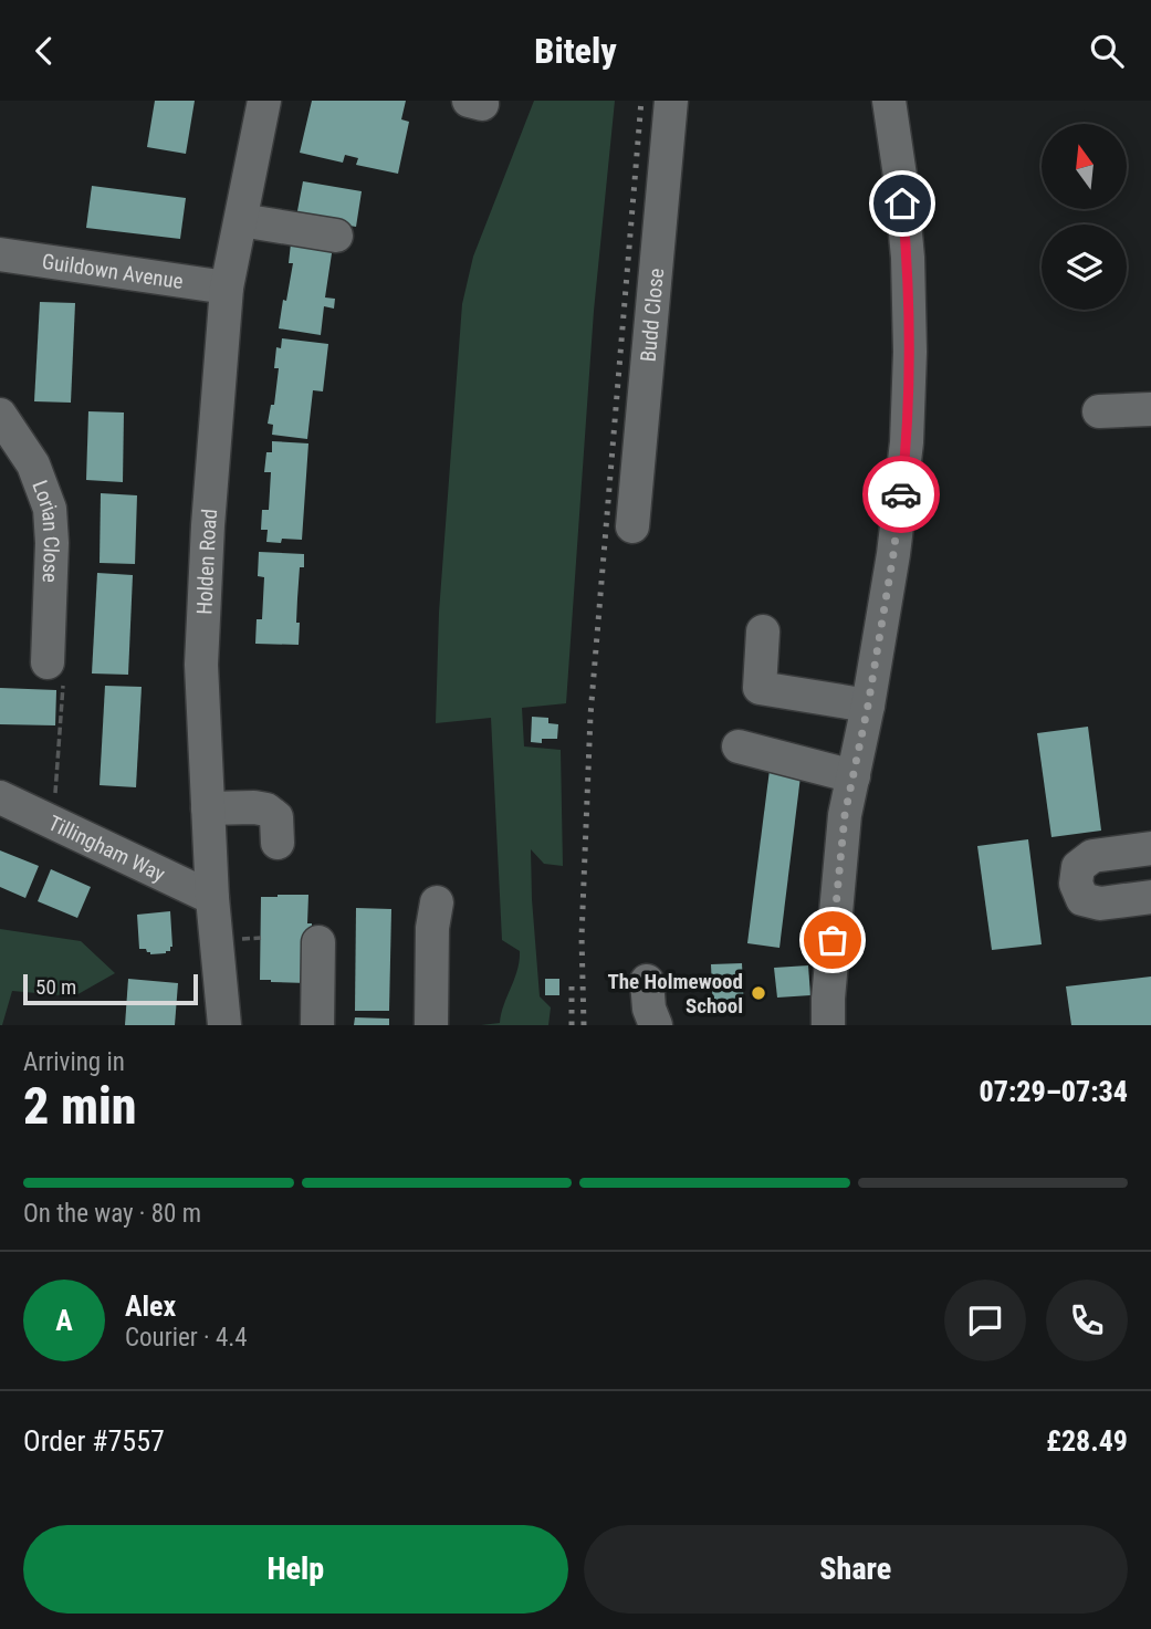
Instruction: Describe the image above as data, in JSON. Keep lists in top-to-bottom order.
{
  "streets": {
    "street": [
      "Guildown Avenue",
      "Budd Close",
      "Lorian Close",
      "Holden Road",
      "Tillingham Way"
    ]
  },
  "crossings": [
    ["Guildown Avenue", "Holden Road"],
    ["Holden Road", "Tillingham Way"]
  ],
  "places": ["The Holmewood School"],
  "scale_bar": "50 m",
  "north": "top",
  "page": {
    "header": "Bitely",
    "scale": "50 m",
    "heading": ["2 min", "Arriving in", "07:29–07:34"],
    "panel": [
      "Alex",
      "Courier · 4.4",
      "Order #7557",
      "£28.49"
    ],
    "bar": "On the way · 80 m",
    "round": "A",
    "buttons": ["Help", "Share"]
  }
}
